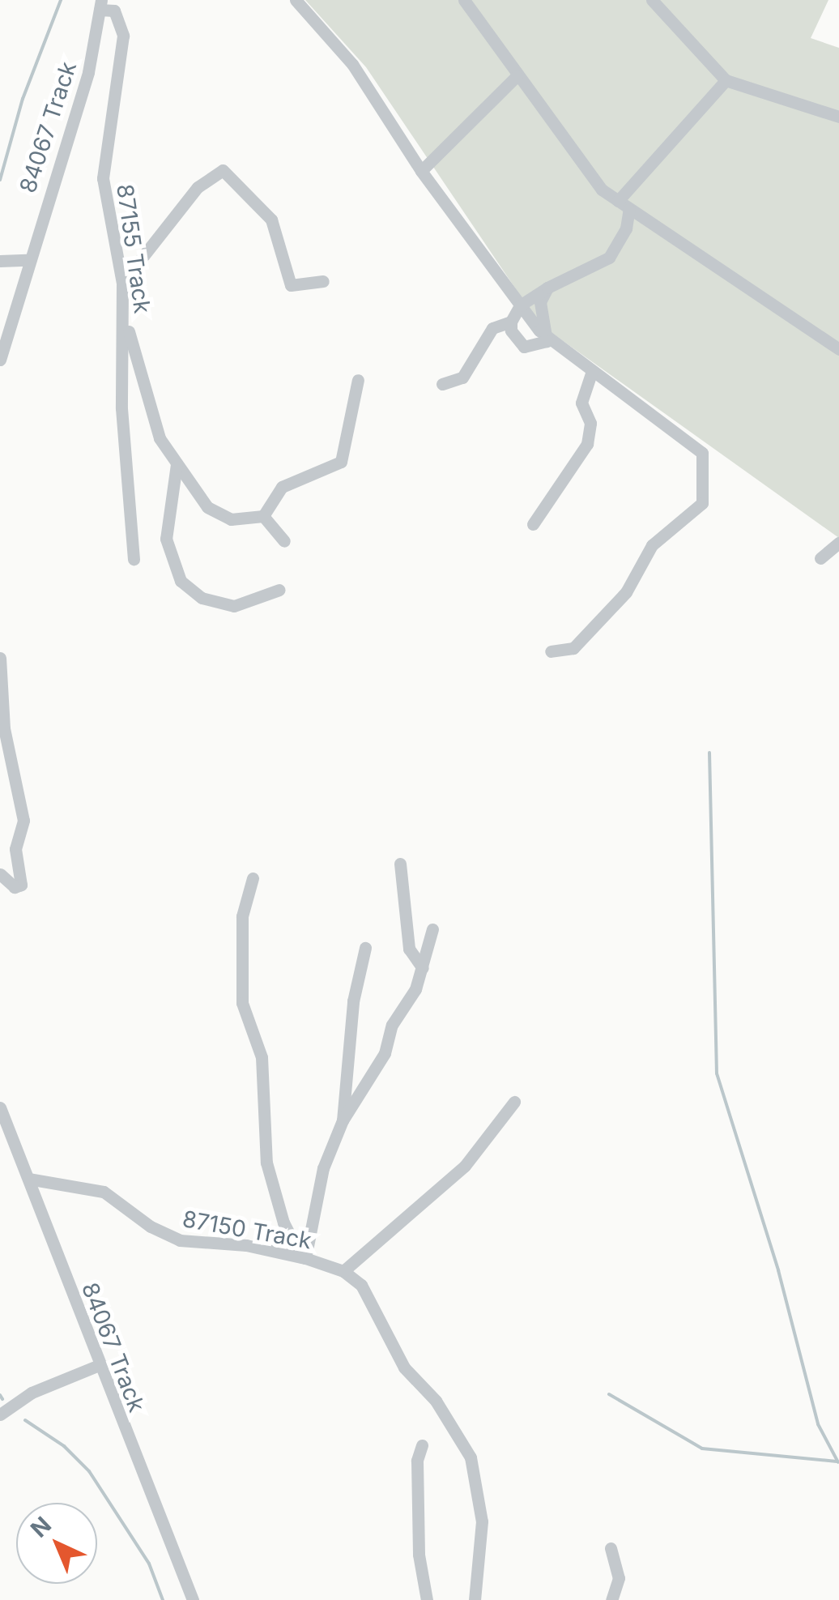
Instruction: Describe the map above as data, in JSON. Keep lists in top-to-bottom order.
{
  "streets": {
    "street": ["84067 Track", "87155 Track", "87150 Track"]
  },
  "crossings": [
    ["84067 Track", "87155 Track"],
    ["84067 Track", "87150 Track"]
  ],
  "north": "top left"
}
